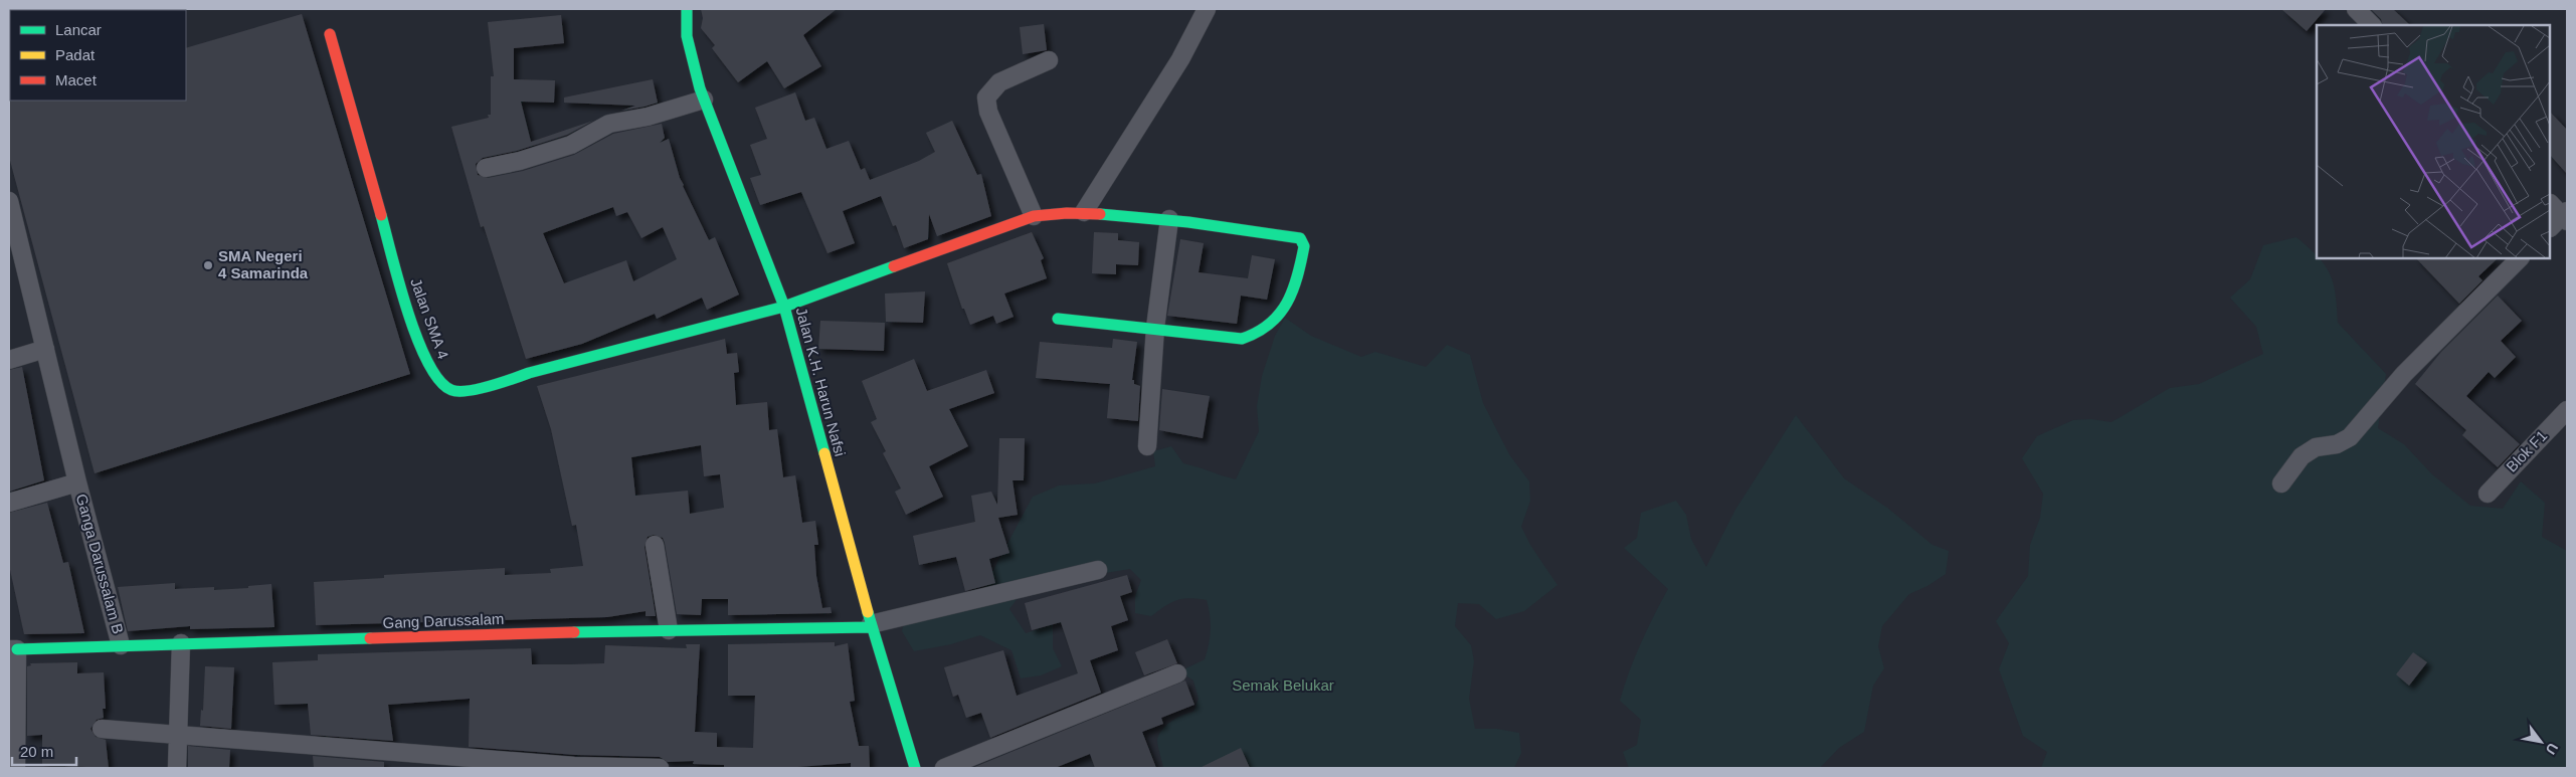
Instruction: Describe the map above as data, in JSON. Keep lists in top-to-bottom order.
{
  "streets": {
    "street": [
      "Jalan SMA 4",
      "Jalan K.H. Harun Nafsi",
      "Blok F1",
      "Ganga Darussalam B",
      "Gang Darussalam"
    ]
  },
  "crossings": [
    ["Jalan SMA 4", "Jalan K.H. Harun Nafsi"],
    ["Jalan K.H. Harun Nafsi", "Gang Darussalam"],
    ["Ganga Darussalam B", "Gang Darussalam"]
  ],
  "parks": ["Semak Belukar"],
  "places": ["SMA Negeri 4 Samarinda"],
  "legend": ["Lancar", "Padat", "Macet"],
  "scale_bar": "20 m",
  "north": "bottom right"
}
